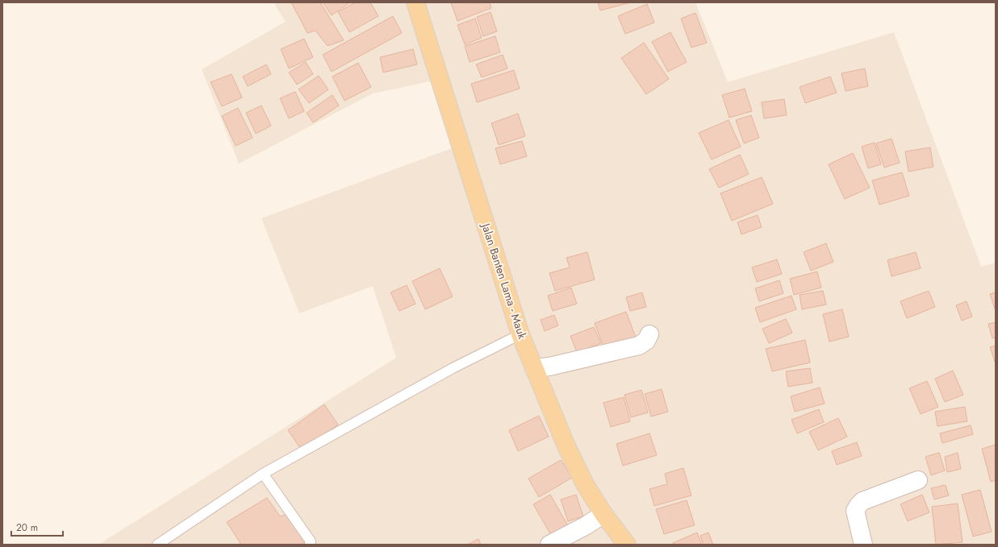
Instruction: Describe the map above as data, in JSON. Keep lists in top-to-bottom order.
{
  "streets": {
    "main road": ["Jalan Banten Lama - Mauk"]
  },
  "scale_bar": "20 m"
}
